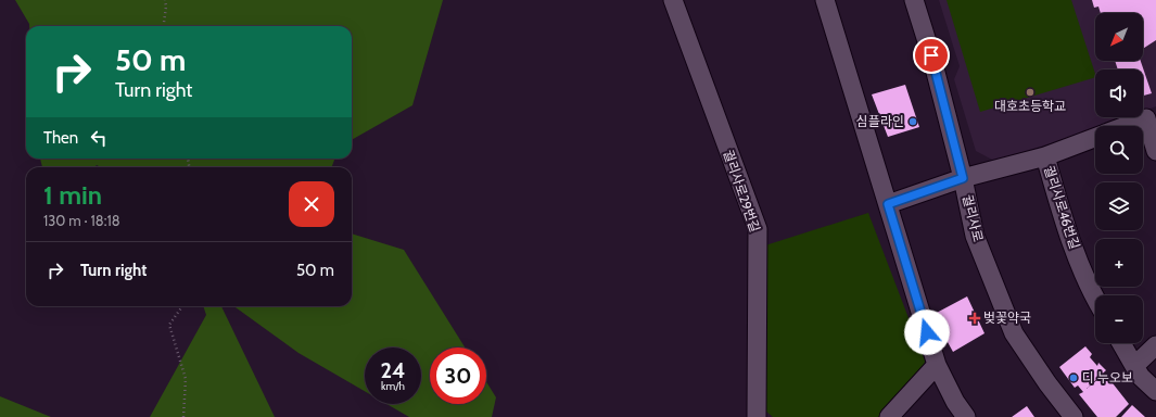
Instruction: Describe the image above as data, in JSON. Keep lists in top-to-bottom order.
{
  "streets": {
    "street": ["궐리사로29번길", "궐리사로46번길", "궐리사로"]
  },
  "crossings": [
    ["궐리사로46번길", "궐리사로"]
  ],
  "places": {
    "other": ["대호초등학교", "심플라인", "디 누오보"],
    "health": ["벚꽃약국"]
  },
  "north": "bottom left",
  "page": {
    "map_buttons": ["+", "−"],
    "turn": ["50 m", "Turn right"],
    "then": "Then",
    "heading": ["1 min", "130 m · 18:18"],
    "list": [
      {
        "name": "Turn right",
        "value": "50 m"
      }
    ],
    "speed": "24 km/h",
    "limit": "30"
  }
}
